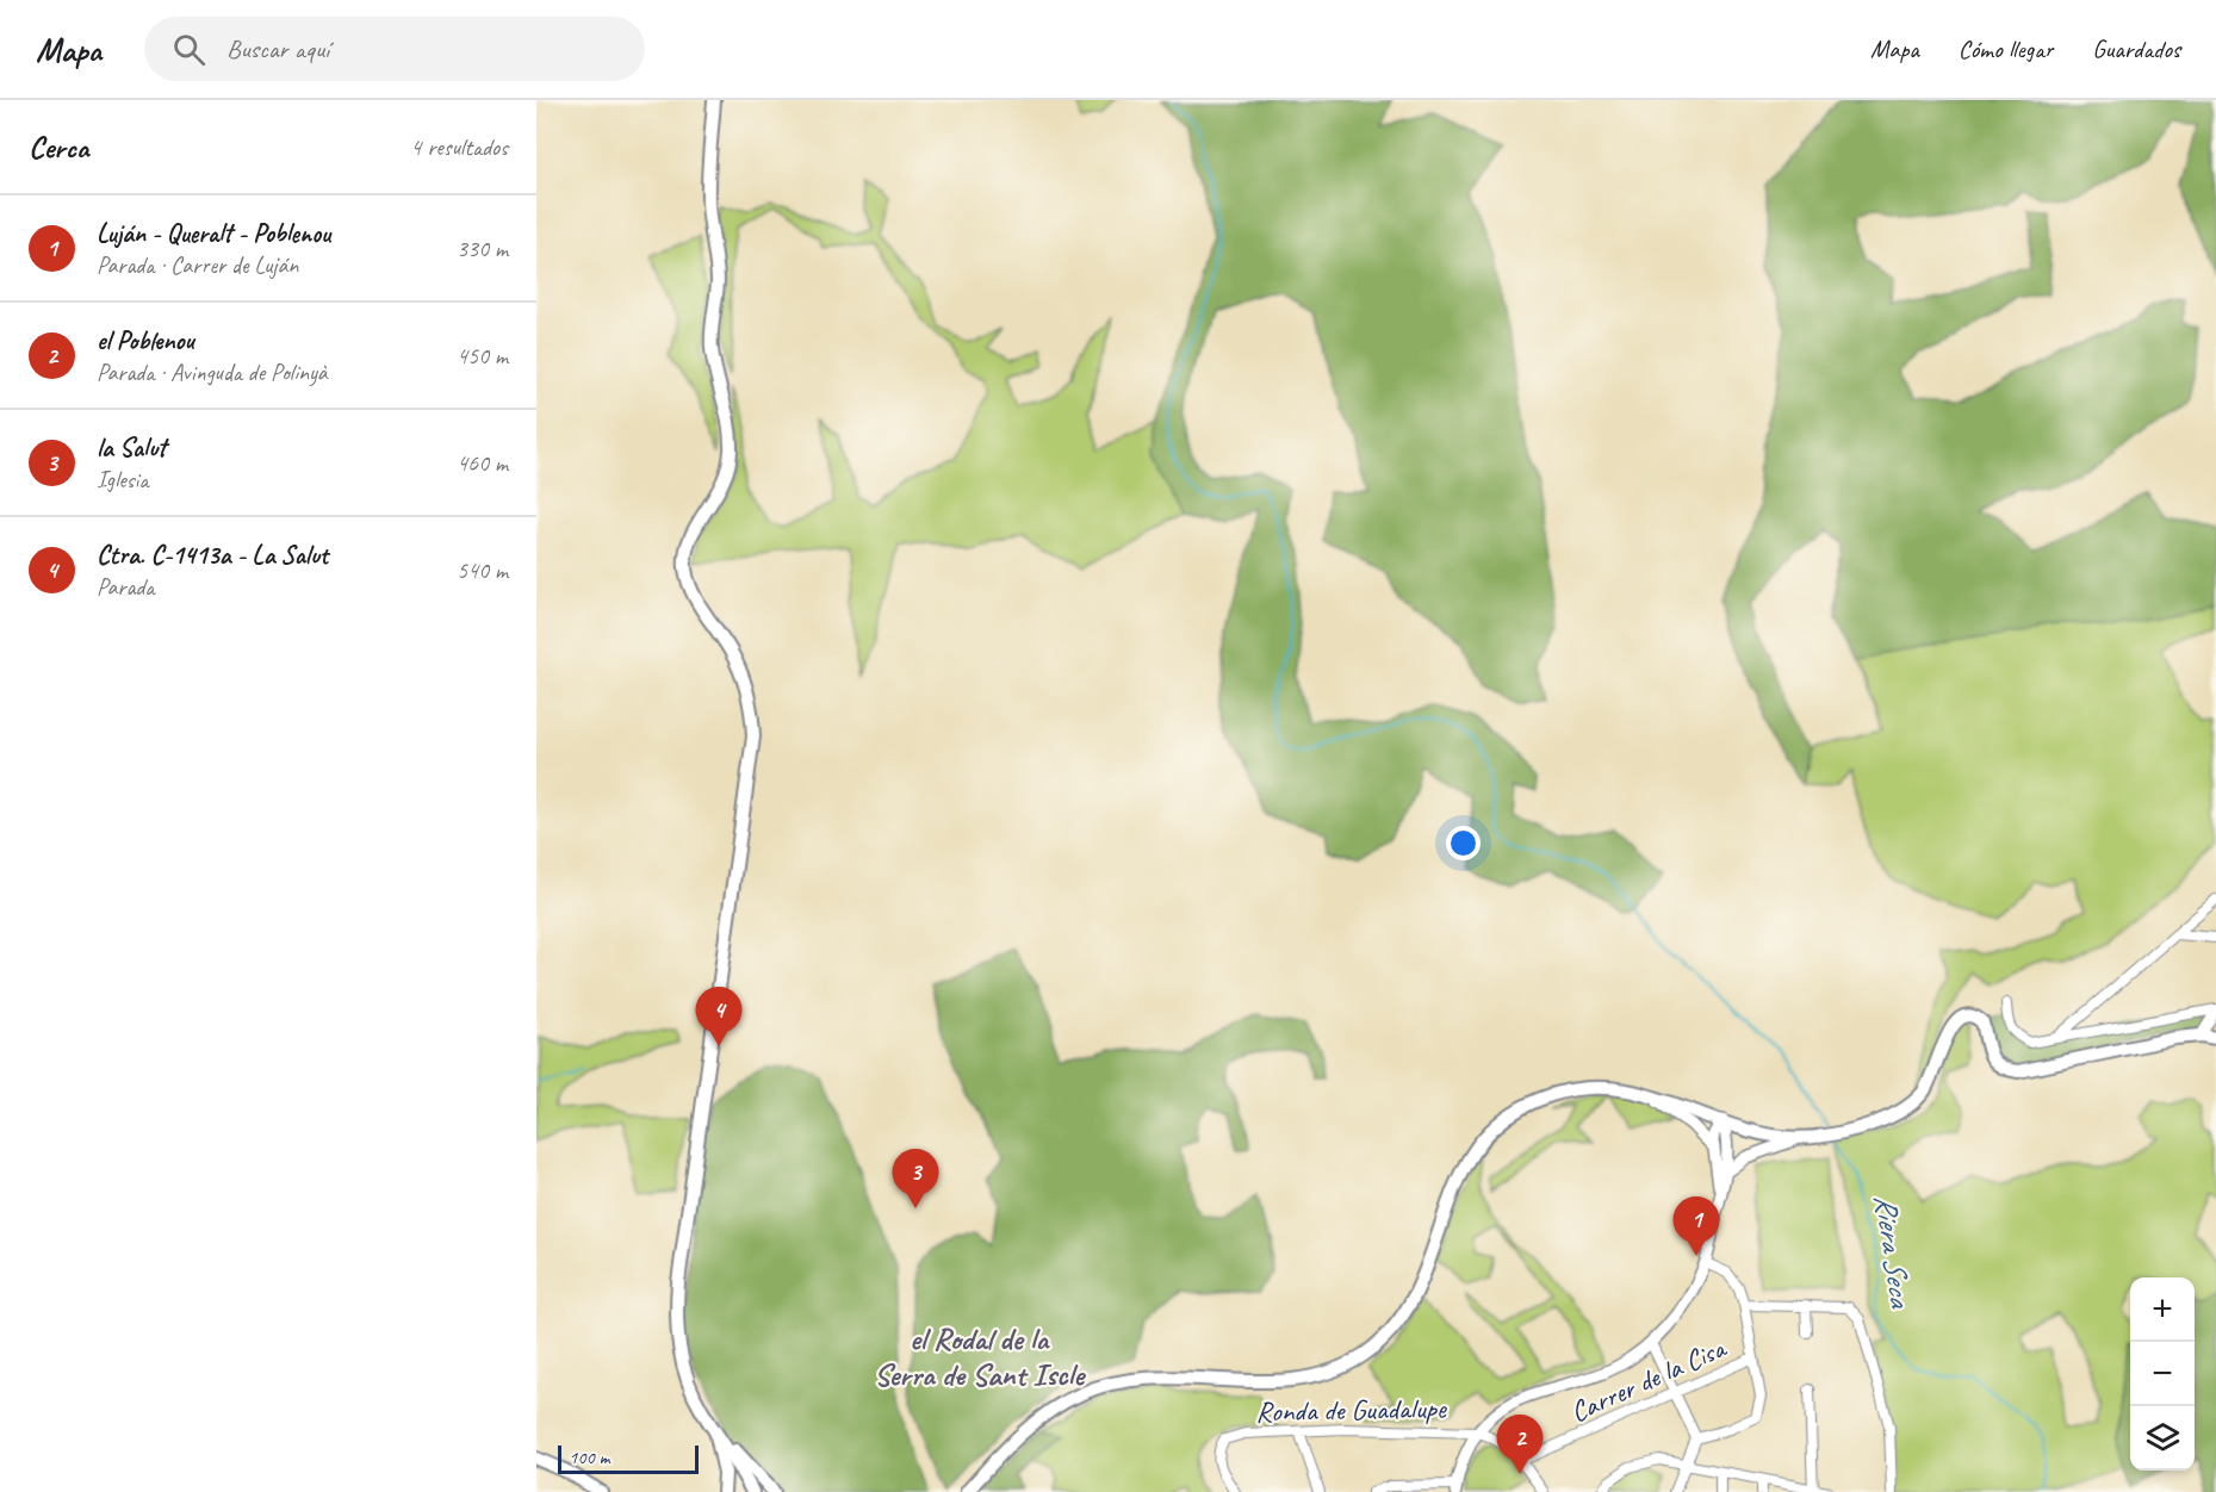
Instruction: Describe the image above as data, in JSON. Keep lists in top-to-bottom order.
{
  "streets": {
    "street": ["Carrer de la Cisa", "Ronda de Guadalupe"]
  },
  "districts": ["el Rodal de la Serra de Sant Iscle"],
  "water": ["Riera Seca"],
  "scale_bar": "100 m",
  "page": {
    "header": "Mapa",
    "search": "Buscar aquí",
    "nav": ["Mapa", "Cómo llegar", "Guardados"],
    "heading": ["Cerca", "4 resultados"],
    "list": [
      {
        "mark": "1",
        "name": "Luján - Queralt - Poblenou",
        "note": "Parada · Carrer de Luján",
        "value": "330 m"
      },
      {
        "mark": "2",
        "name": "el Poblenou",
        "note": "Parada · Avinguda de Polinyà",
        "value": "450 m"
      },
      {
        "mark": "3",
        "name": "la Salut",
        "note": "Iglesia",
        "value": "460 m"
      },
      {
        "mark": "4",
        "name": "Ctra. C-1413a - La Salut",
        "note": "Parada",
        "value": "540 m"
      }
    ],
    "pins": [
      "4",
      "3",
      "1",
      "2"
    ],
    "map_buttons": ["+", "−"],
    "scale": "100 m"
  }
}
